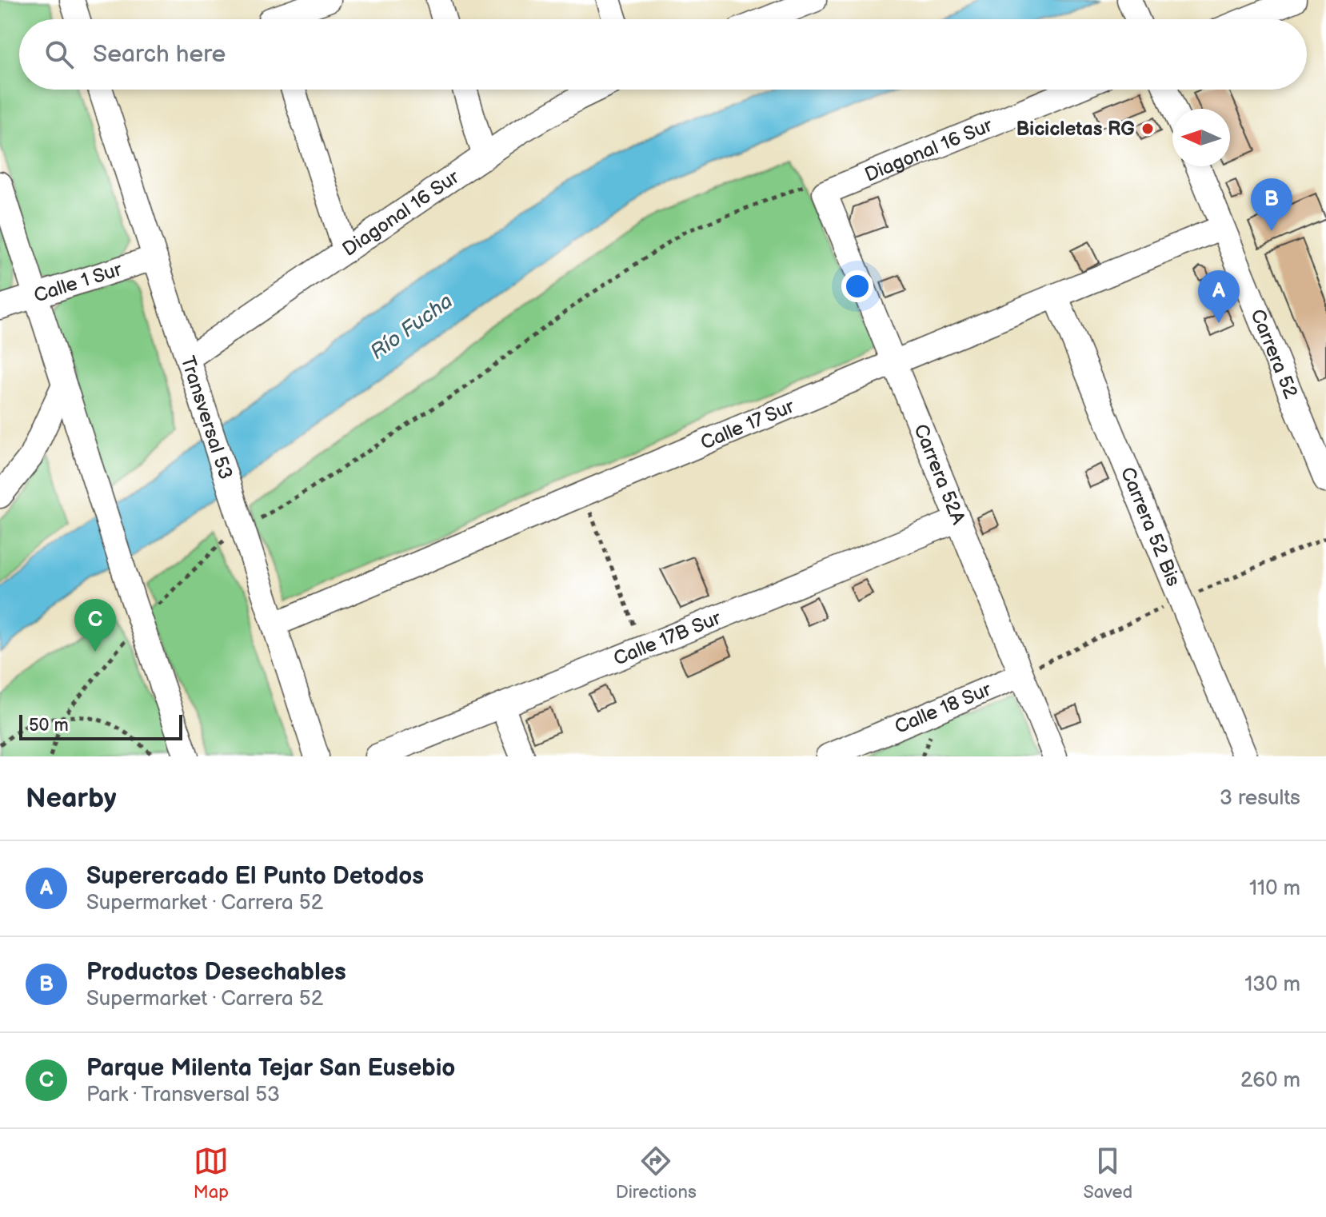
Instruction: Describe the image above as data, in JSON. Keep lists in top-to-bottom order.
{
  "streets": {
    "street": [
      "Diagonal 16 Sur",
      "Calle 1 Sur",
      "Carrera 52",
      "Transversal 53",
      "Calle 17 Sur",
      "Carrera 52A",
      "Carrera 52 Bis",
      "Calle 17B Sur",
      "Calle 18 Sur"
    ]
  },
  "crossings": [
    ["Diagonal 16 Sur", "Transversal 53"],
    ["Diagonal 16 Sur", "Carrera 52A"],
    ["Calle 1 Sur", "Transversal 53"],
    ["Carrera 52", "Calle 17 Sur"],
    ["Transversal 53", "Calle 17 Sur"],
    ["Calle 17 Sur", "Carrera 52A"],
    ["Calle 17 Sur", "Carrera 52 Bis"],
    ["Carrera 52A", "Calle 17B Sur"],
    ["Carrera 52A", "Calle 18 Sur"]
  ],
  "water": ["Río Fucha"],
  "places": ["Bicicletas RG"],
  "scale_bar": "50 m",
  "north": "left",
  "page": {
    "search": "Search here",
    "pins": ["B", "A", "C"],
    "scale": "50 m",
    "heading": ["Nearby", "3 results"],
    "list": [
      {
        "mark": "A",
        "name": "Superercado El Punto Detodos",
        "note": "Supermarket · Carrera 52",
        "value": "110 m"
      },
      {
        "mark": "B",
        "name": "Productos Desechables",
        "note": "Supermarket · Carrera 52",
        "value": "130 m"
      },
      {
        "mark": "C",
        "name": "Parque Milenta Tejar San Eusebio",
        "note": "Park · Transversal 53",
        "value": "260 m"
      }
    ],
    "nav": ["Map", "Directions", "Saved"]
  }
}
